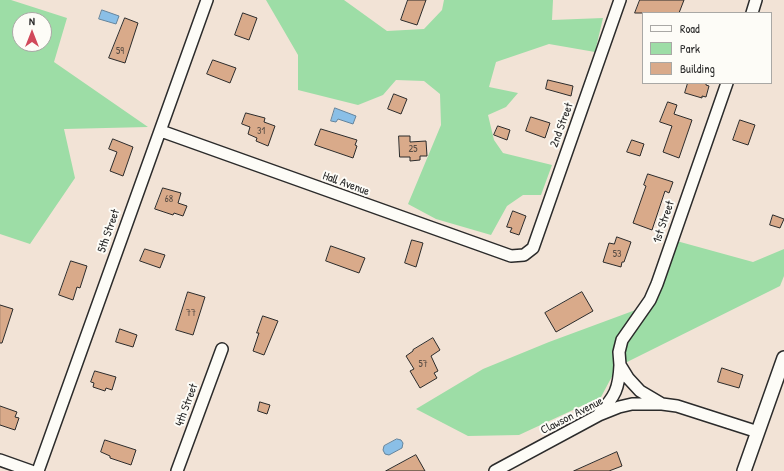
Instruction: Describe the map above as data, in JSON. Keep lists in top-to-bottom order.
{
  "streets": {
    "street": [
      "2nd Street",
      "Hall Avenue",
      "1st Street",
      "5th Street",
      "4th Street",
      "Clawson Avenue"
    ]
  },
  "crossings": [
    ["2nd Street", "Hall Avenue"],
    ["Hall Avenue", "5th Street"],
    ["1st Street", "Clawson Avenue"]
  ],
  "house_numbers": [
    "59",
    "31",
    "25",
    "68",
    "53",
    "77",
    "57"
  ],
  "legend": ["Road", "Park", "Building"],
  "north": "top"
}
